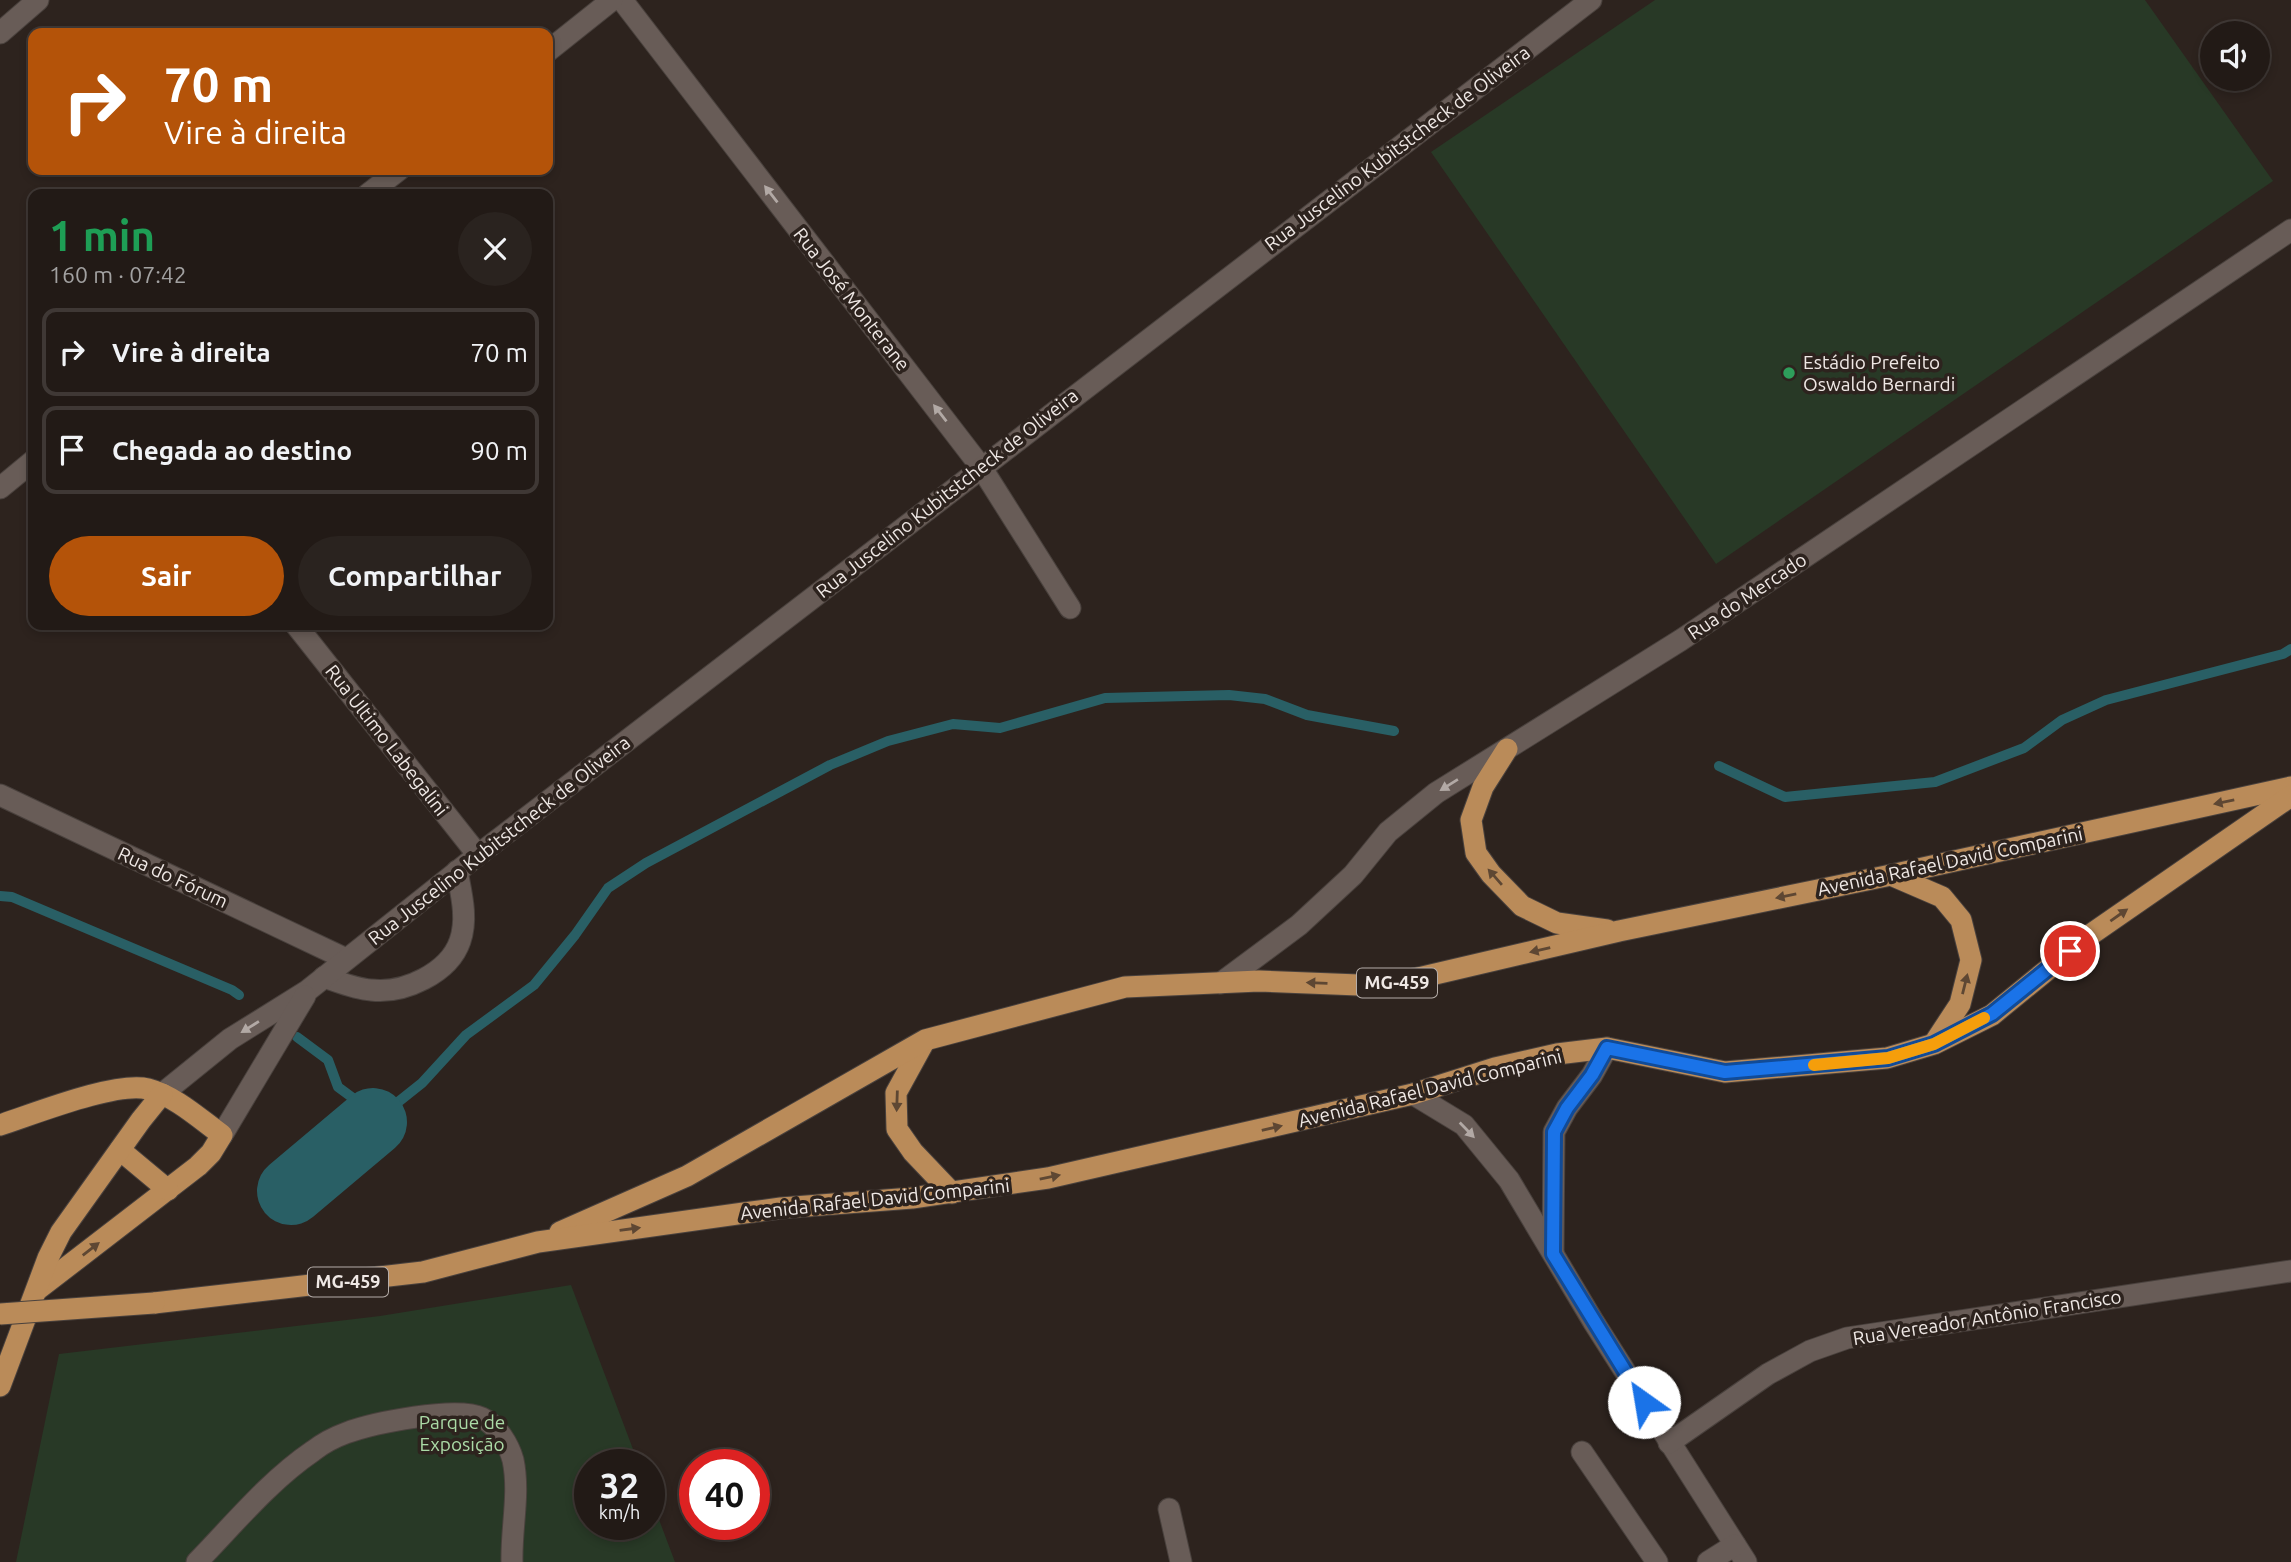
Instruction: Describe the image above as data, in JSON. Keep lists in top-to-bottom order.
{
  "streets": {
    "main road": ["Avenida Rafael David Comparini", "MG-459"],
    "street": [
      "Rua Juscelino Kubitstcheck de Oliveira",
      "Rua José Monterane",
      "Rua do Mercado",
      "Rua Ultimo Labegalini",
      "Rua do Fórum",
      "Rua Vereador Antônio Francisco"
    ]
  },
  "crossings": [
    ["Rua Juscelino Kubitstcheck de Oliveira", "Rua José Monterane"],
    ["Rua Juscelino Kubitstcheck de Oliveira", "Rua Ultimo Labegalini"],
    ["Rua Juscelino Kubitstcheck de Oliveira", "Rua do Fórum"],
    ["Rua do Mercado", "Avenida Rafael David Comparini"]
  ],
  "one_way": ["Rua José Monterane"],
  "parks": ["Parque de Exposição"],
  "places": ["Estádio Prefeito Oswaldo Bernardi"],
  "page": {
    "turn": ["70 m", "Vire à direita"],
    "heading": ["1 min", "160 m · 07:42"],
    "list": [
      {
        "name": "Vire à direita",
        "value": "70 m"
      },
      {
        "name": "Chegada ao destino",
        "value": "90 m"
      }
    ],
    "buttons": ["Sair", "Compartilhar"],
    "speed": "32 km/h",
    "limit": "40"
  }
}
